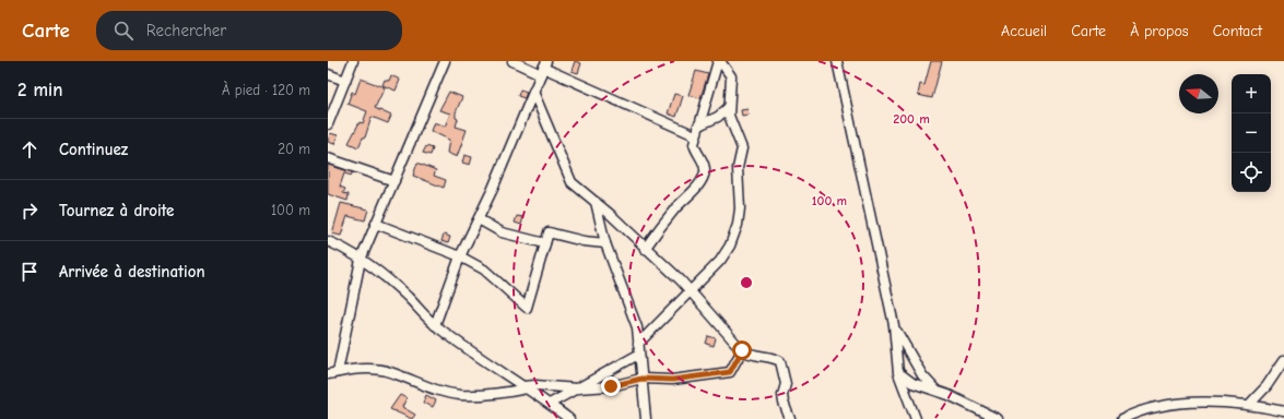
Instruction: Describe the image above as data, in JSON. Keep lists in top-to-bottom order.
{
  "north": "left",
  "page": {
    "header": "Carte",
    "search": "Rechercher",
    "nav": [
      "Accueil",
      "Carte",
      "À propos",
      "Contact"
    ],
    "heading": ["2 min", "À pied · 120 m"],
    "map_buttons": ["+", "−"],
    "list": [
      ["Continuez", "20 m"],
      ["Tournez à droite", "100 m"],
      "Arrivée à destination"
    ]
  },
  "rings": ["200 m", "100 m"]
}
